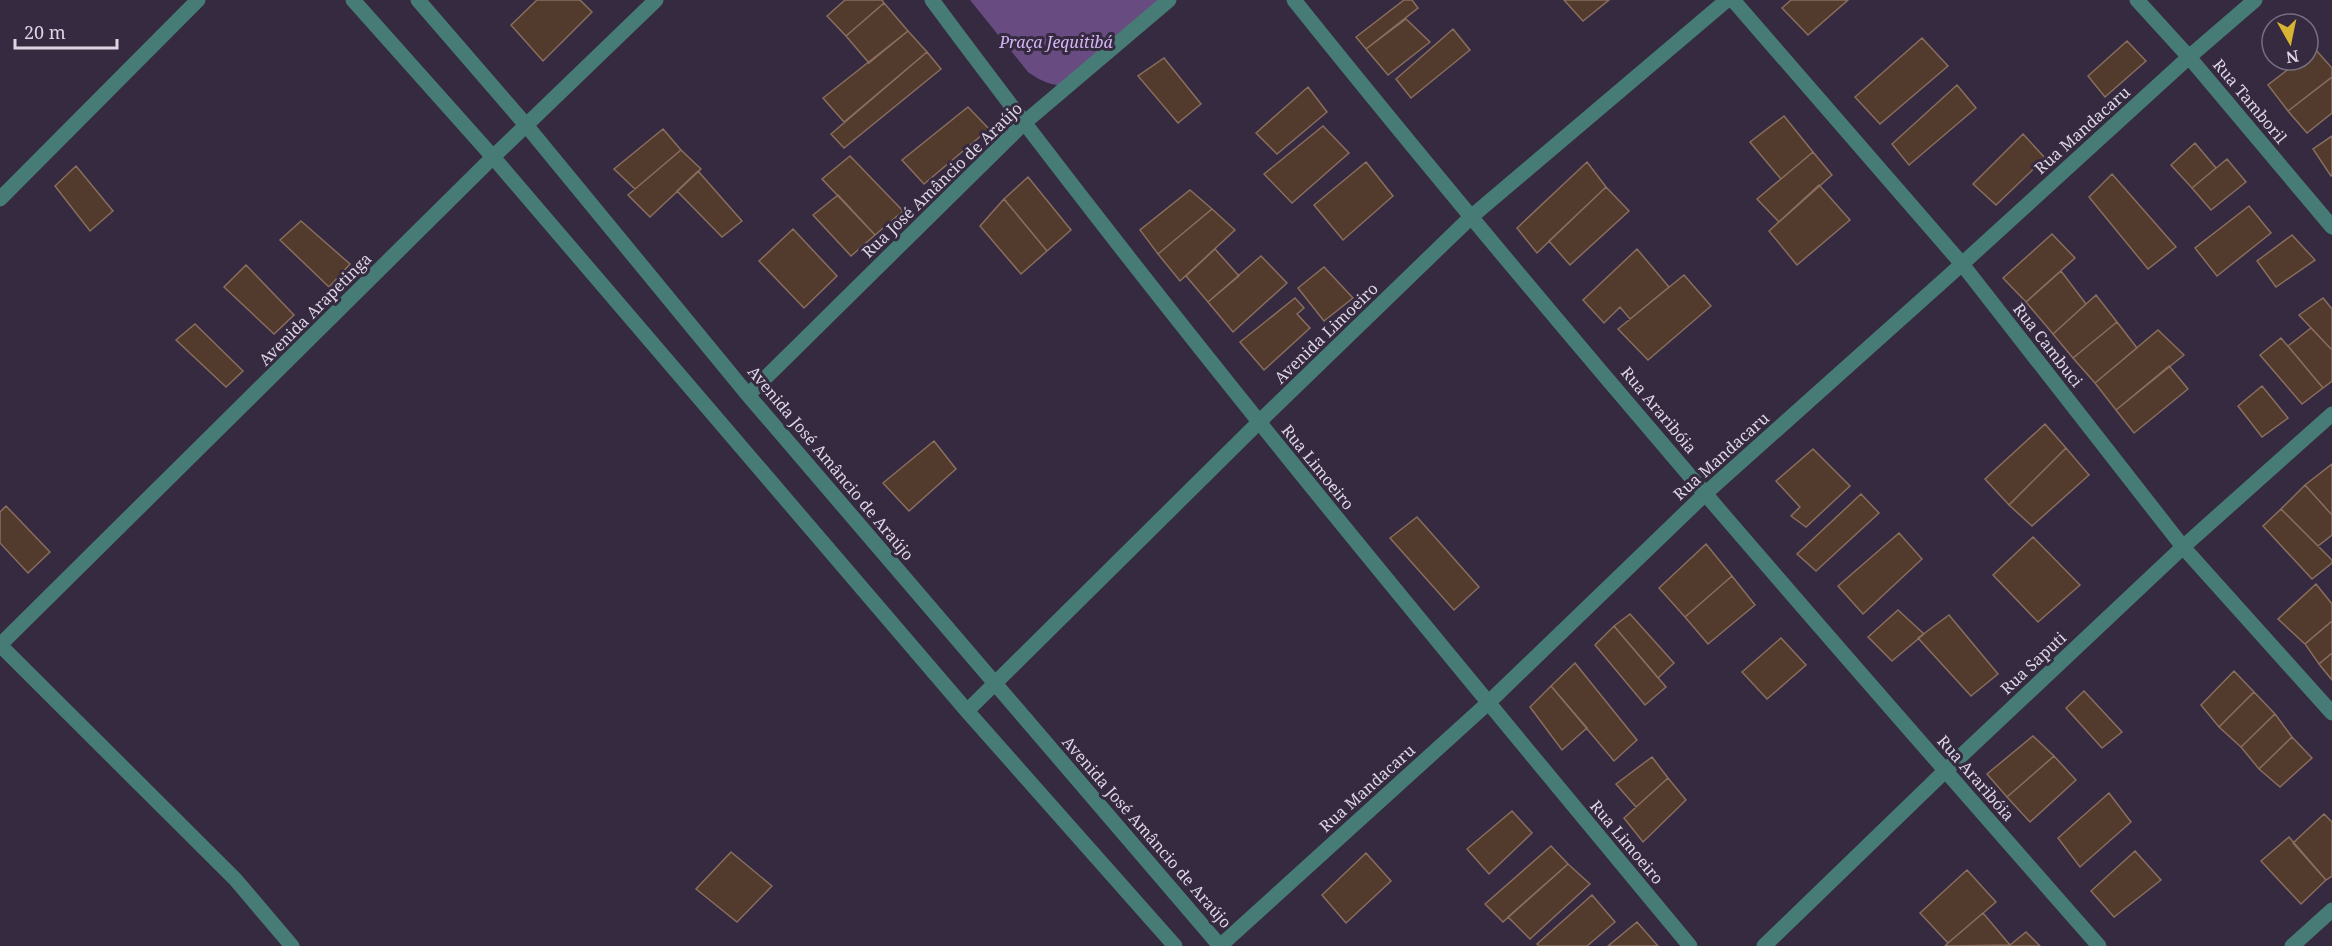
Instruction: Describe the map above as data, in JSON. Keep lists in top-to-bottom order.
{
  "streets": {
    "street": [
      "Rua Tamboril",
      "Rua Mandacaru",
      "Rua José Amâncio de Araújo",
      "Avenida Arapetinga",
      "Avenida Limoeiro",
      "Rua Cambuci",
      "Rua Araribóia",
      "Avenida José Amâncio de Araújo",
      "Rua Limoeiro",
      "Rua Saputi"
    ]
  },
  "crossings": [
    ["Rua Tamboril", "Rua Mandacaru"],
    ["Rua Mandacaru", "Rua Cambuci"],
    ["Rua Mandacaru", "Rua Araribóia"],
    ["Rua Mandacaru", "Avenida José Amâncio de Araújo"],
    ["Rua Mandacaru", "Rua Limoeiro"],
    ["Rua José Amâncio de Araújo", "Avenida José Amâncio de Araújo"],
    ["Rua José Amâncio de Araújo", "Rua Limoeiro"],
    ["Avenida Arapetinga", "Avenida José Amâncio de Araújo"],
    ["Avenida Limoeiro", "Rua Araribóia"],
    ["Avenida Limoeiro", "Avenida José Amâncio de Araújo"],
    ["Avenida Limoeiro", "Rua Limoeiro"],
    ["Rua Cambuci", "Rua Saputi"],
    ["Rua Araribóia", "Rua Saputi"]
  ],
  "parks": ["Praça Jequitibá"],
  "scale_bar": "20 m",
  "north": "bottom"
}
